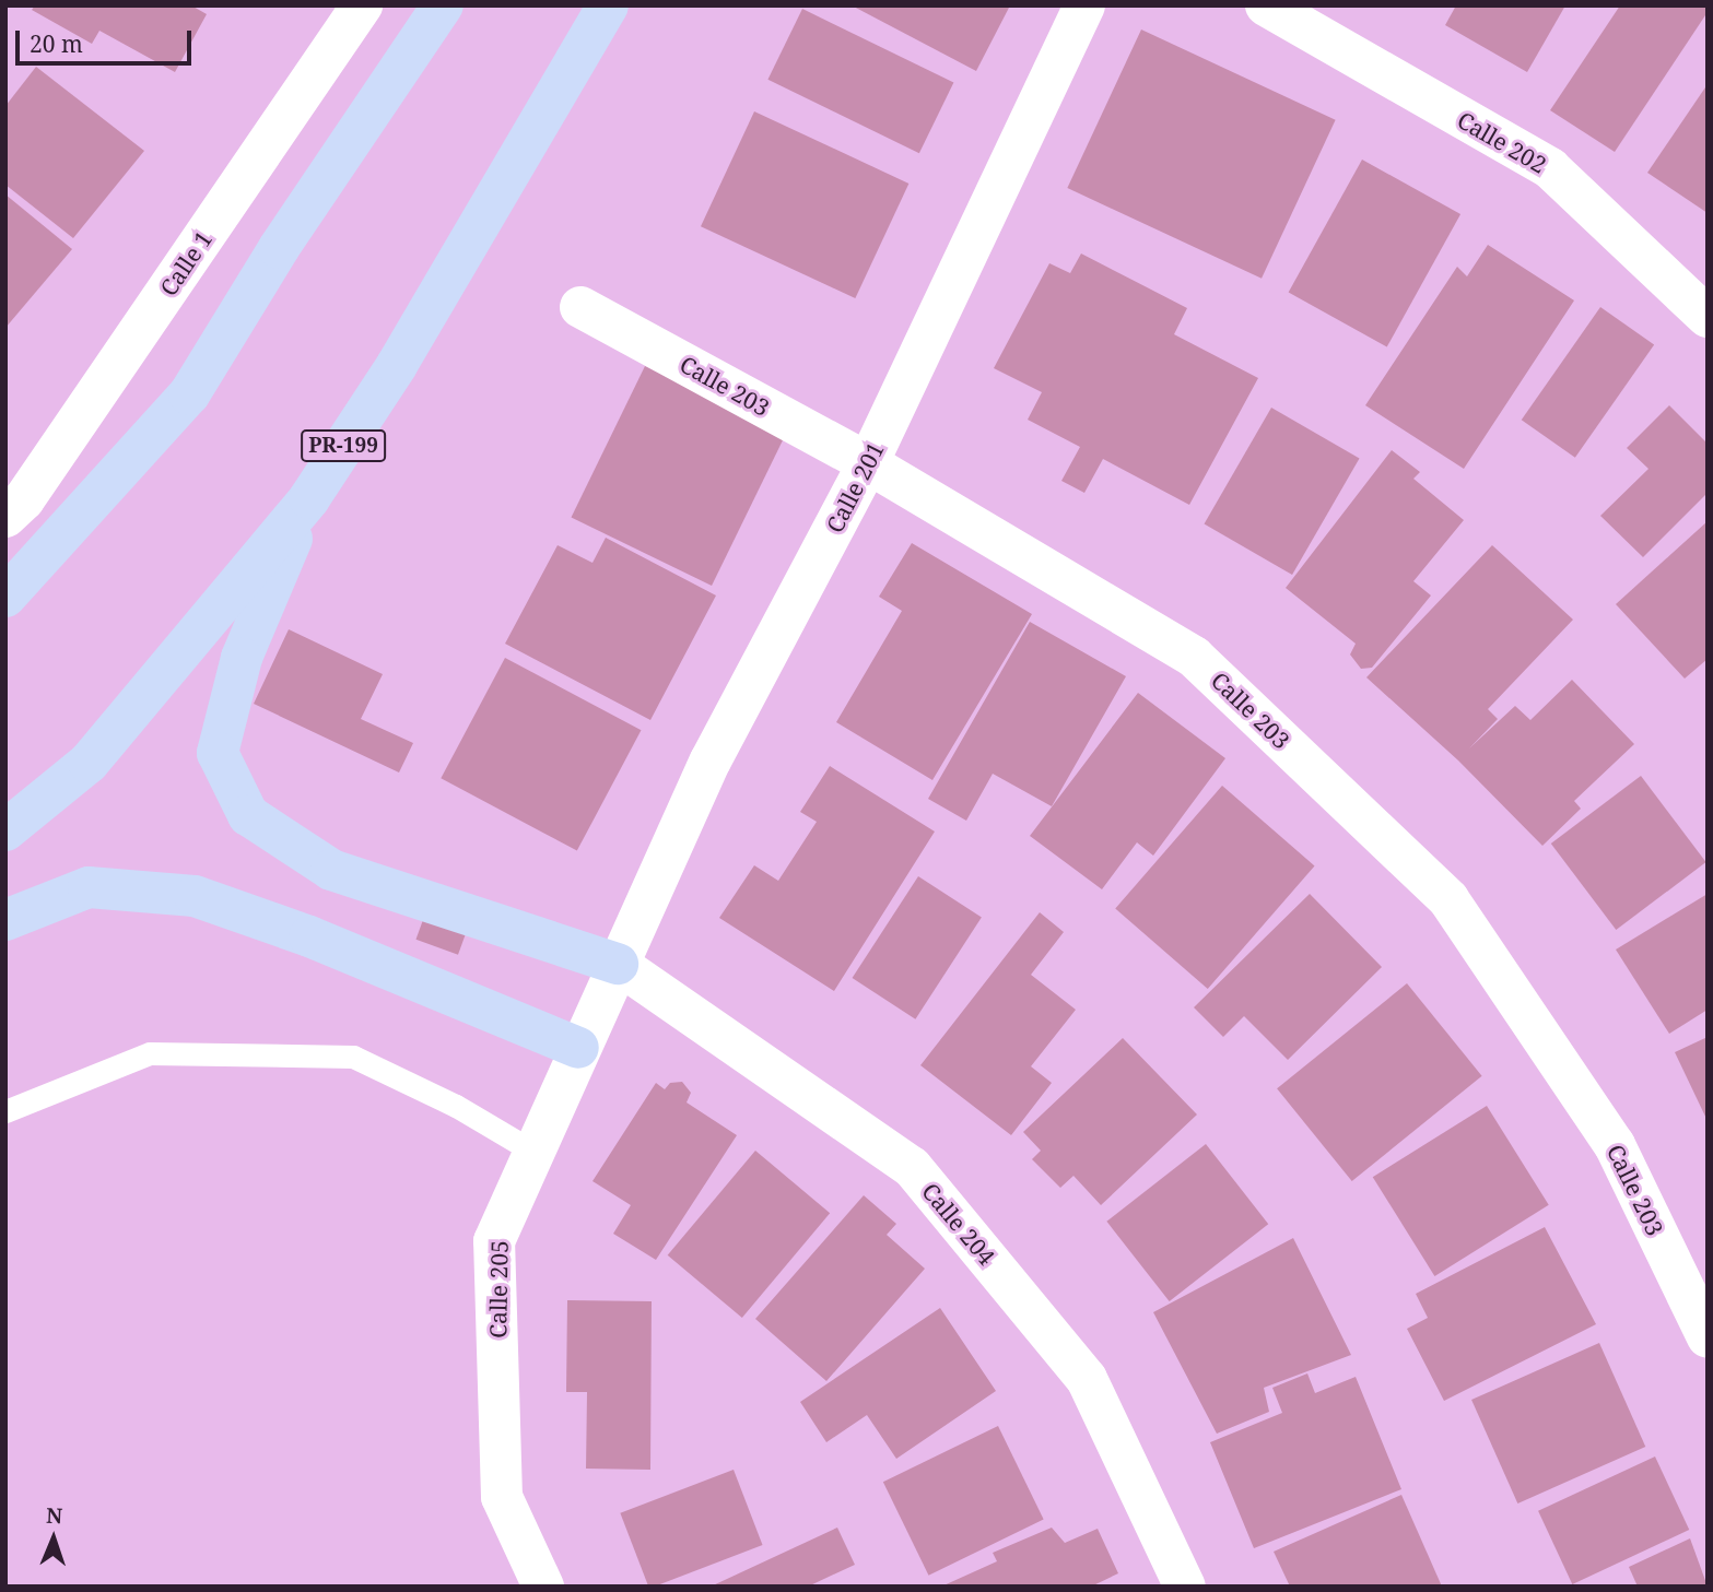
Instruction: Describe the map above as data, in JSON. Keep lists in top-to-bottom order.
{
  "streets": {
    "main road": ["PR-199"],
    "street": [
      "Calle 202",
      "Calle 1",
      "Calle 203",
      "Calle 201",
      "Calle 204",
      "Calle 205"
    ]
  },
  "crossings": [
    ["Calle 203", "Calle 201"],
    ["Calle 201", "Calle 204"],
    ["Calle 201", "Calle 205"],
    ["Calle 204", "Calle 205"]
  ],
  "scale_bar": "20 m",
  "north": "top"
}
